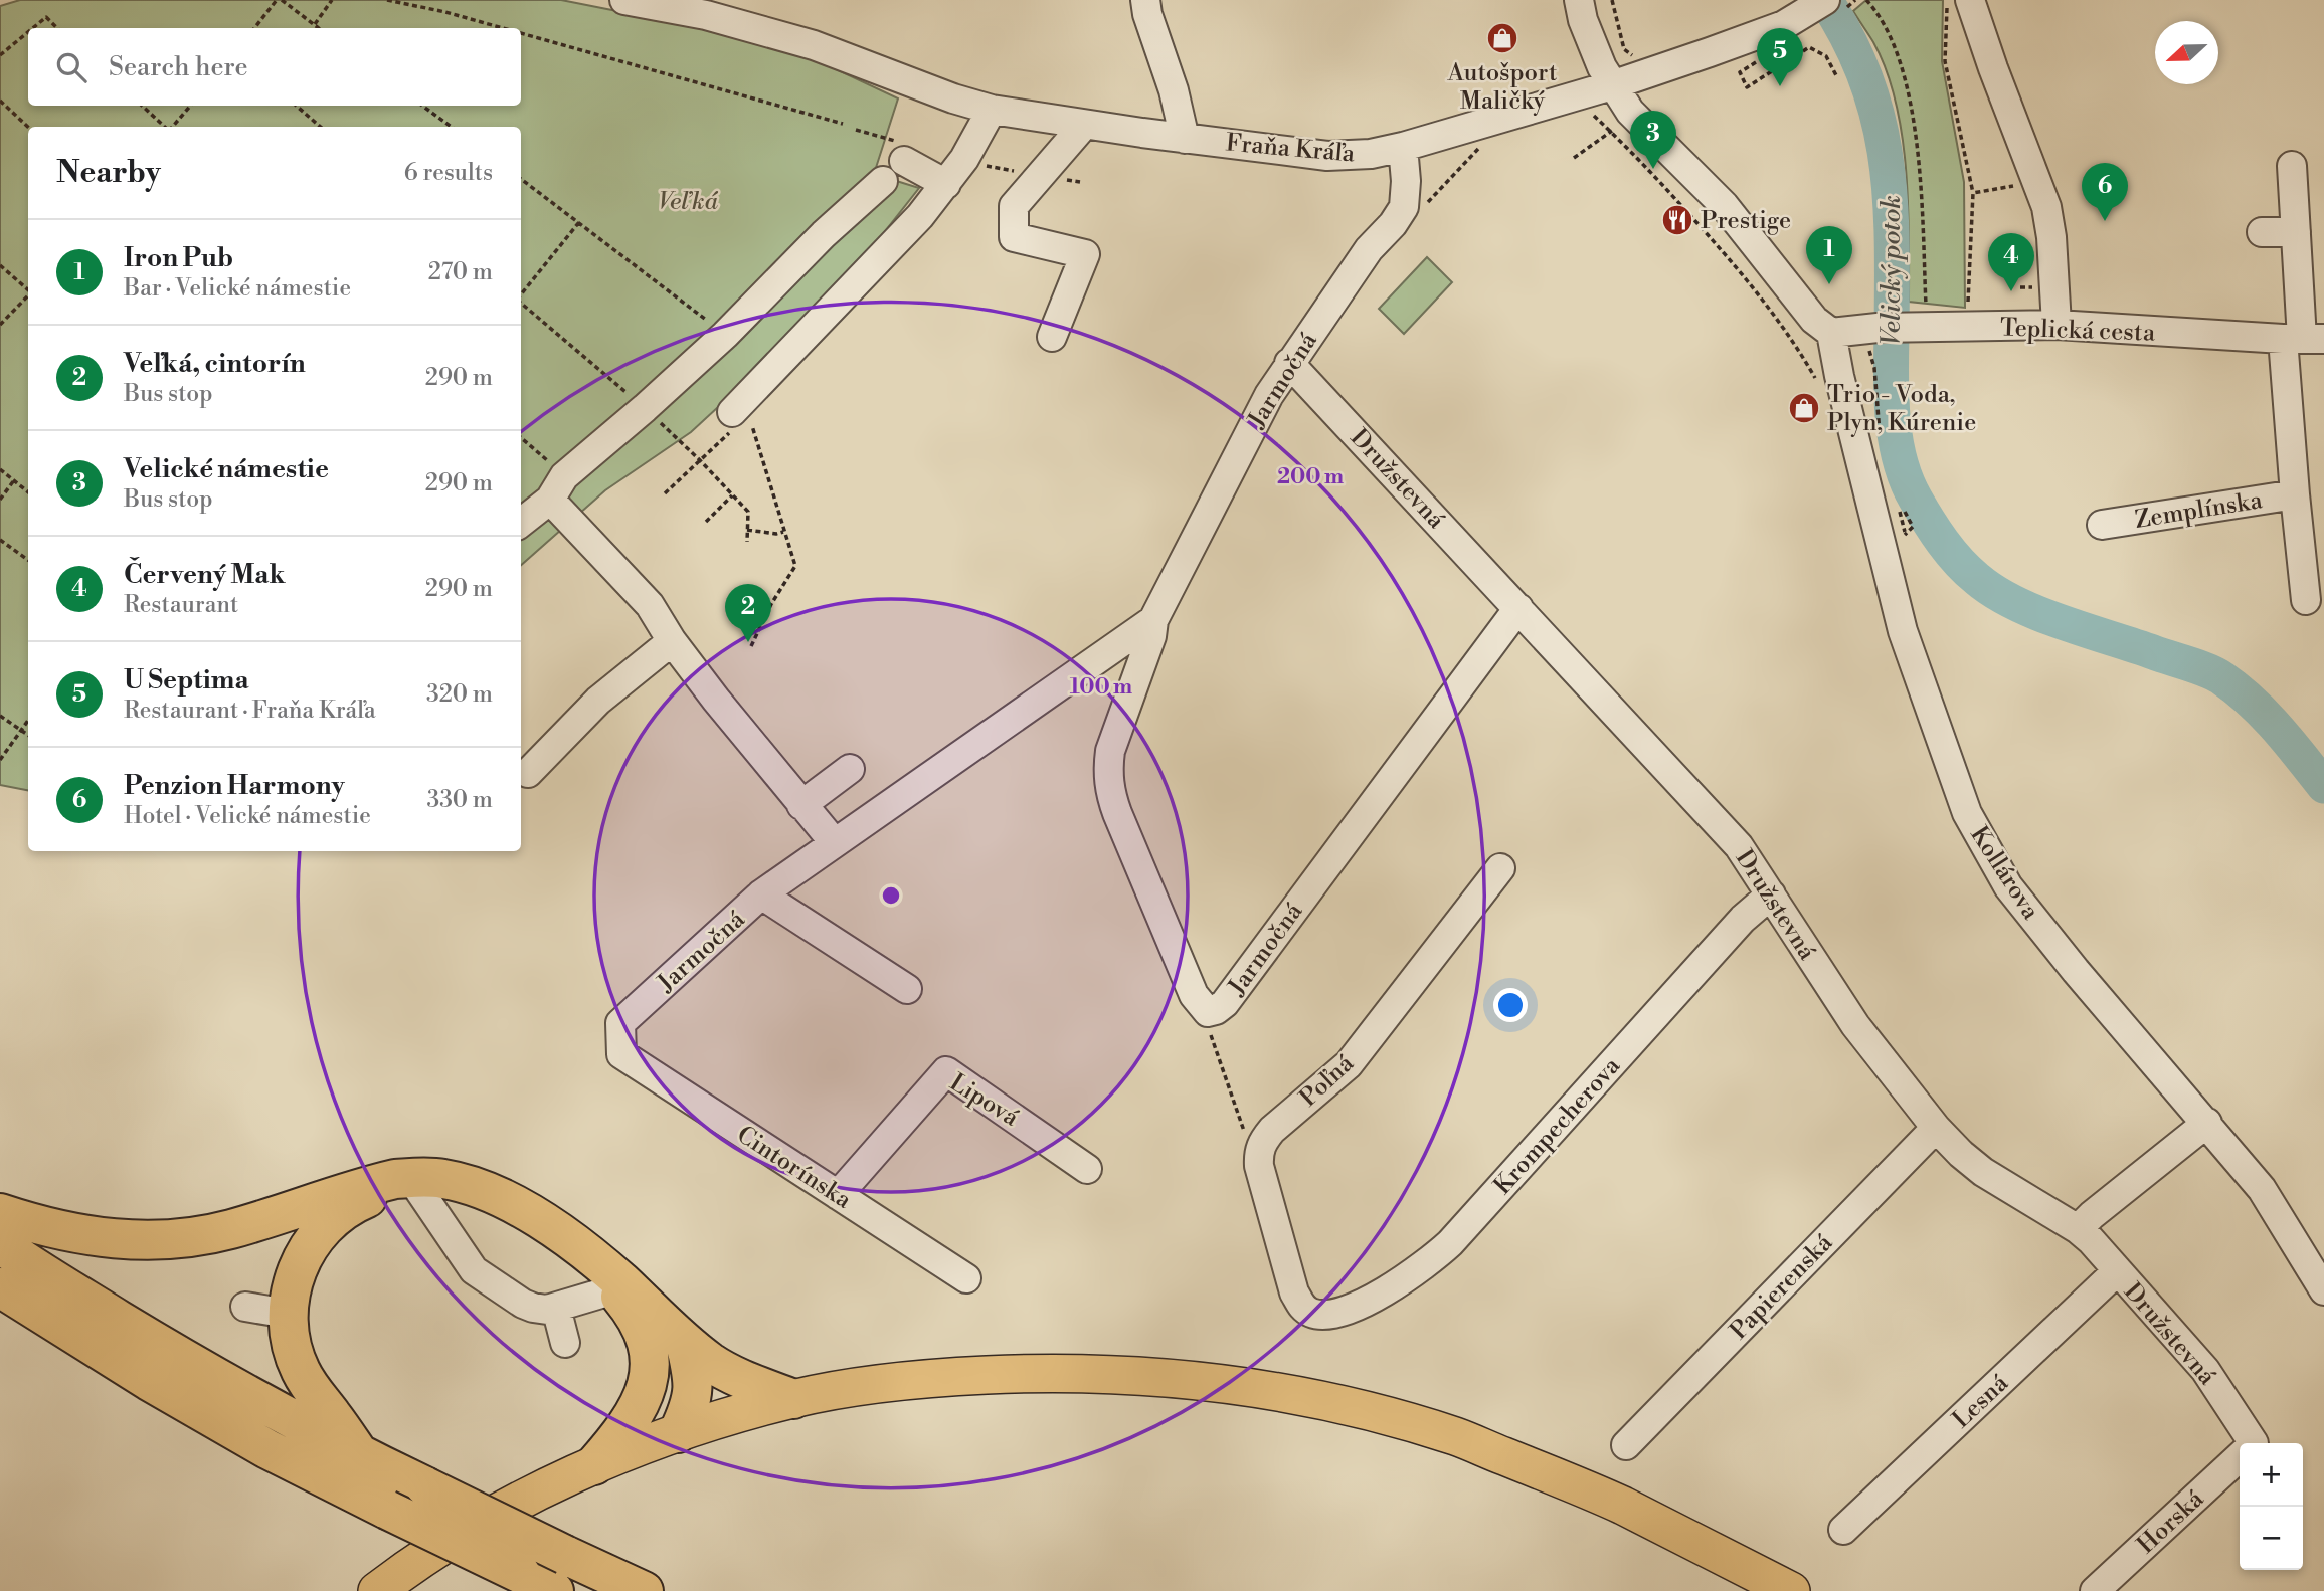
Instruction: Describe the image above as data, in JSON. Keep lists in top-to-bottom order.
{
  "streets": {
    "street": [
      "Fraňa Kráľa",
      "Teplická cesta",
      "Jarmočná",
      "Družstevná",
      "Zemplínska",
      "Kollárova",
      "Poľná",
      "Lipová",
      "Krompecherova",
      "Cintorínska",
      "Papierenská",
      "Lesná",
      "Horská"
    ]
  },
  "crossings": [
    ["Fraňa Kráľa", "Jarmočná"],
    ["Teplická cesta", "Zemplínska"],
    ["Teplická cesta", "Kollárova"],
    ["Jarmočná", "Družstevná"],
    ["Jarmočná", "Cintorínska"],
    ["Družstevná", "Krompecherova"],
    ["Družstevná", "Papierenská"],
    ["Družstevná", "Lesná"],
    ["Poľná", "Krompecherova"],
    ["Lipová", "Cintorínska"]
  ],
  "water": ["Velický potok"],
  "parks": ["Veľká"],
  "places": {
    "shop": ["Autošport Maličký", "Trio - Voda, Plyn, Kúrenie"],
    "restaurant": ["Prestige"]
  },
  "north": "left",
  "page": {
    "pins": [
      "5",
      "3",
      "6",
      "1",
      "4",
      "2"
    ],
    "search": "Search here",
    "heading": ["Nearby", "6 results"],
    "list": [
      {
        "mark": "1",
        "name": "Iron Pub",
        "note": "Bar · Velické námestie",
        "value": "270 m"
      },
      {
        "mark": "2",
        "name": "Veľká, cintorín",
        "note": "Bus stop",
        "value": "290 m"
      },
      {
        "mark": "3",
        "name": "Velické námestie",
        "note": "Bus stop",
        "value": "290 m"
      },
      {
        "mark": "4",
        "name": "Červený Mak",
        "note": "Restaurant",
        "value": "290 m"
      },
      {
        "mark": "5",
        "name": "U Septima",
        "note": "Restaurant · Fraňa Kráľa",
        "value": "320 m"
      },
      {
        "mark": "6",
        "name": "Penzion Harmony",
        "note": "Hotel · Velické námestie",
        "value": "330 m"
      }
    ],
    "map_buttons": ["+", "−"]
  },
  "rings": ["200 m", "100 m"]
}
